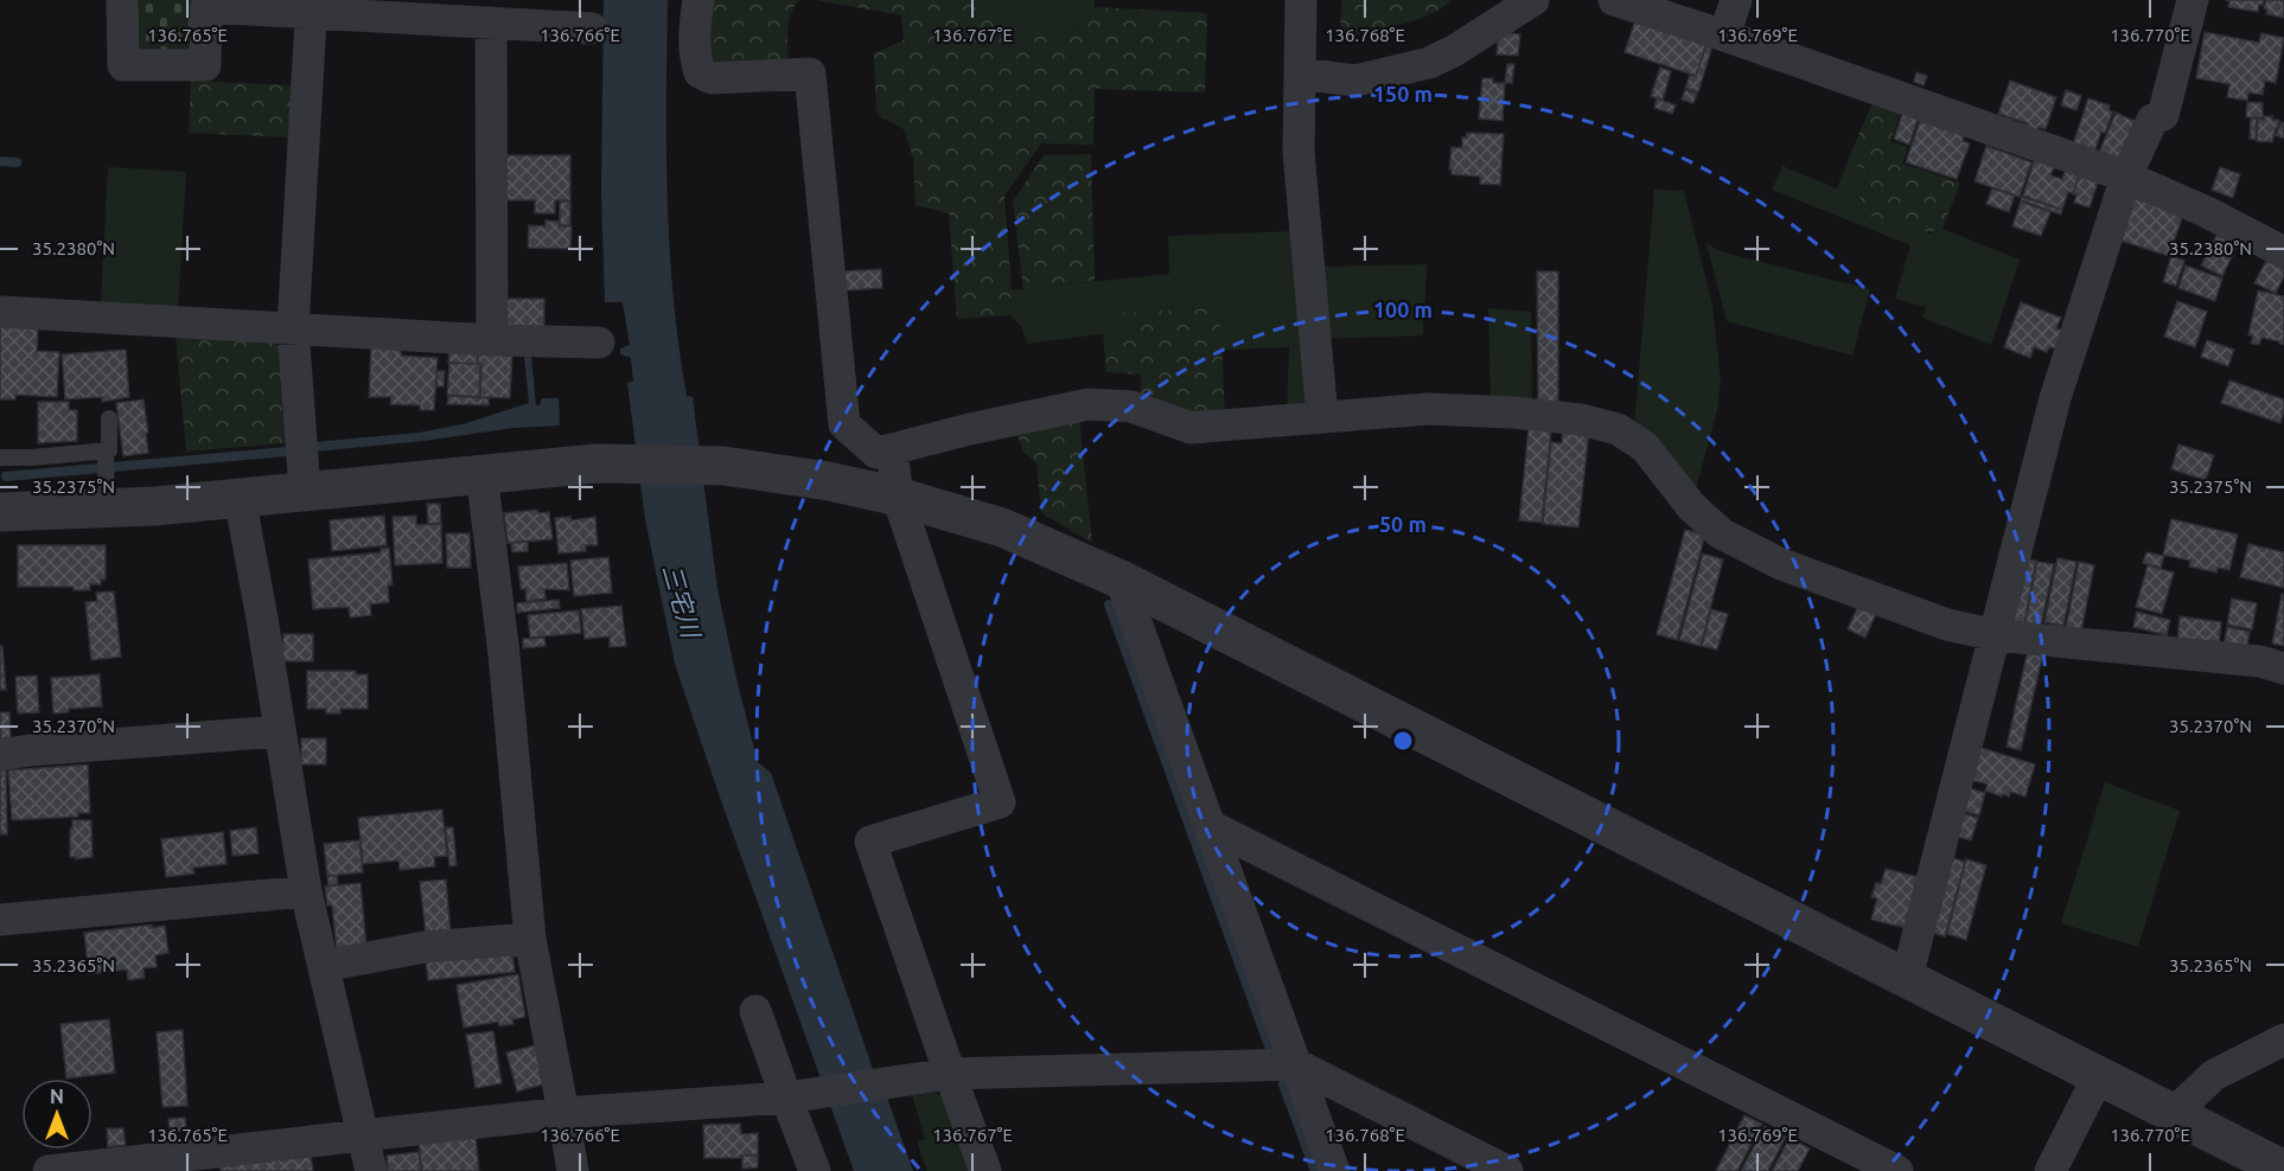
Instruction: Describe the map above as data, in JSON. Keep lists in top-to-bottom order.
{
  "water": ["三宅川"],
  "north": "top",
  "coordinates": [
    "136.765°E",
    "136.766°E",
    "136.767°E",
    "136.768°E",
    "136.769°E",
    "136.770°E",
    "35.2380°N",
    "35.2375°N",
    "35.2370°N",
    "35.2365°N"
  ],
  "rings": ["150 m", "100 m", "50 m"]
}
